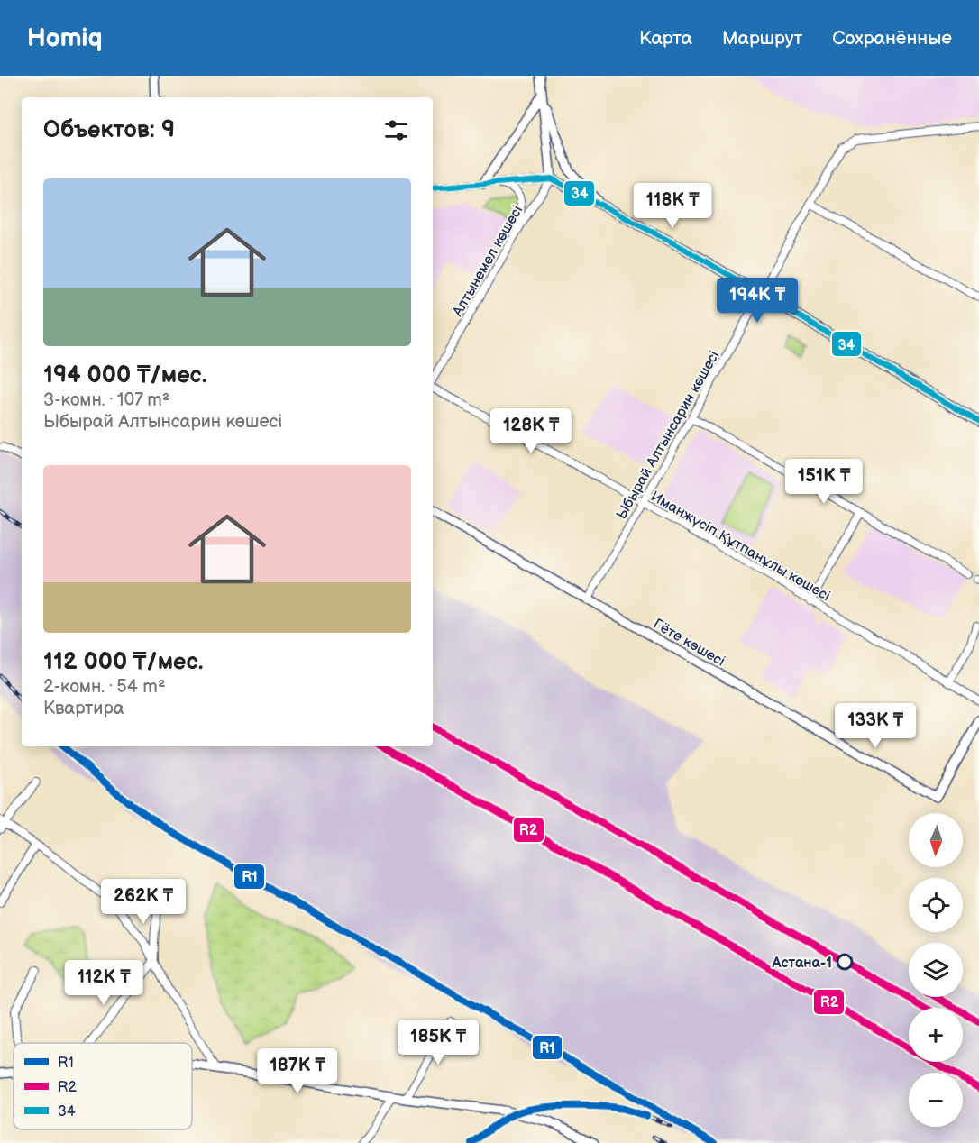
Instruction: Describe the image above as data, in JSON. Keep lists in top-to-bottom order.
{
  "streets": {
    "main road": ["Гёте көшесі"],
    "street": ["Алтынемел көшесі", "Ыбырай Алтынсарин көшесі", "Иманжүсіп Құтпанұлы көшесі"]
  },
  "crossings": [
    ["Ыбырай Алтынсарин көшесі", "Иманжүсіп Құтпанұлы көшесі"],
    ["Ыбырай Алтынсарин көшесі", "Гёте көшесі"]
  ],
  "places": ["Астана-1"],
  "lines": ["transit line 34", "transit line R2", "transit line R1"],
  "legend": ["R1", "R2", "34"],
  "north": "bottom",
  "page": {
    "header": "Homiq",
    "nav": ["Карта", "Маршрут", "Сохранённые"],
    "heading": "Объектов: 9",
    "list": [
      {
        "name": "194 000 ₸/мес.",
        "note": "3-комн. · 107 m² · Ыбырай Алтынсарин көшесі"
      },
      {
        "name": "112 000 ₸/мес.",
        "note": "2-комн. · 54 m² · Квартира"
      }
    ],
    "price": [
      "118K ₸",
      "194K ₸",
      "128K ₸",
      "151K ₸",
      "133K ₸",
      "262K ₸",
      "112K ₸",
      "185K ₸",
      "187K ₸"
    ],
    "map_buttons": ["+", "−"]
  }
}
